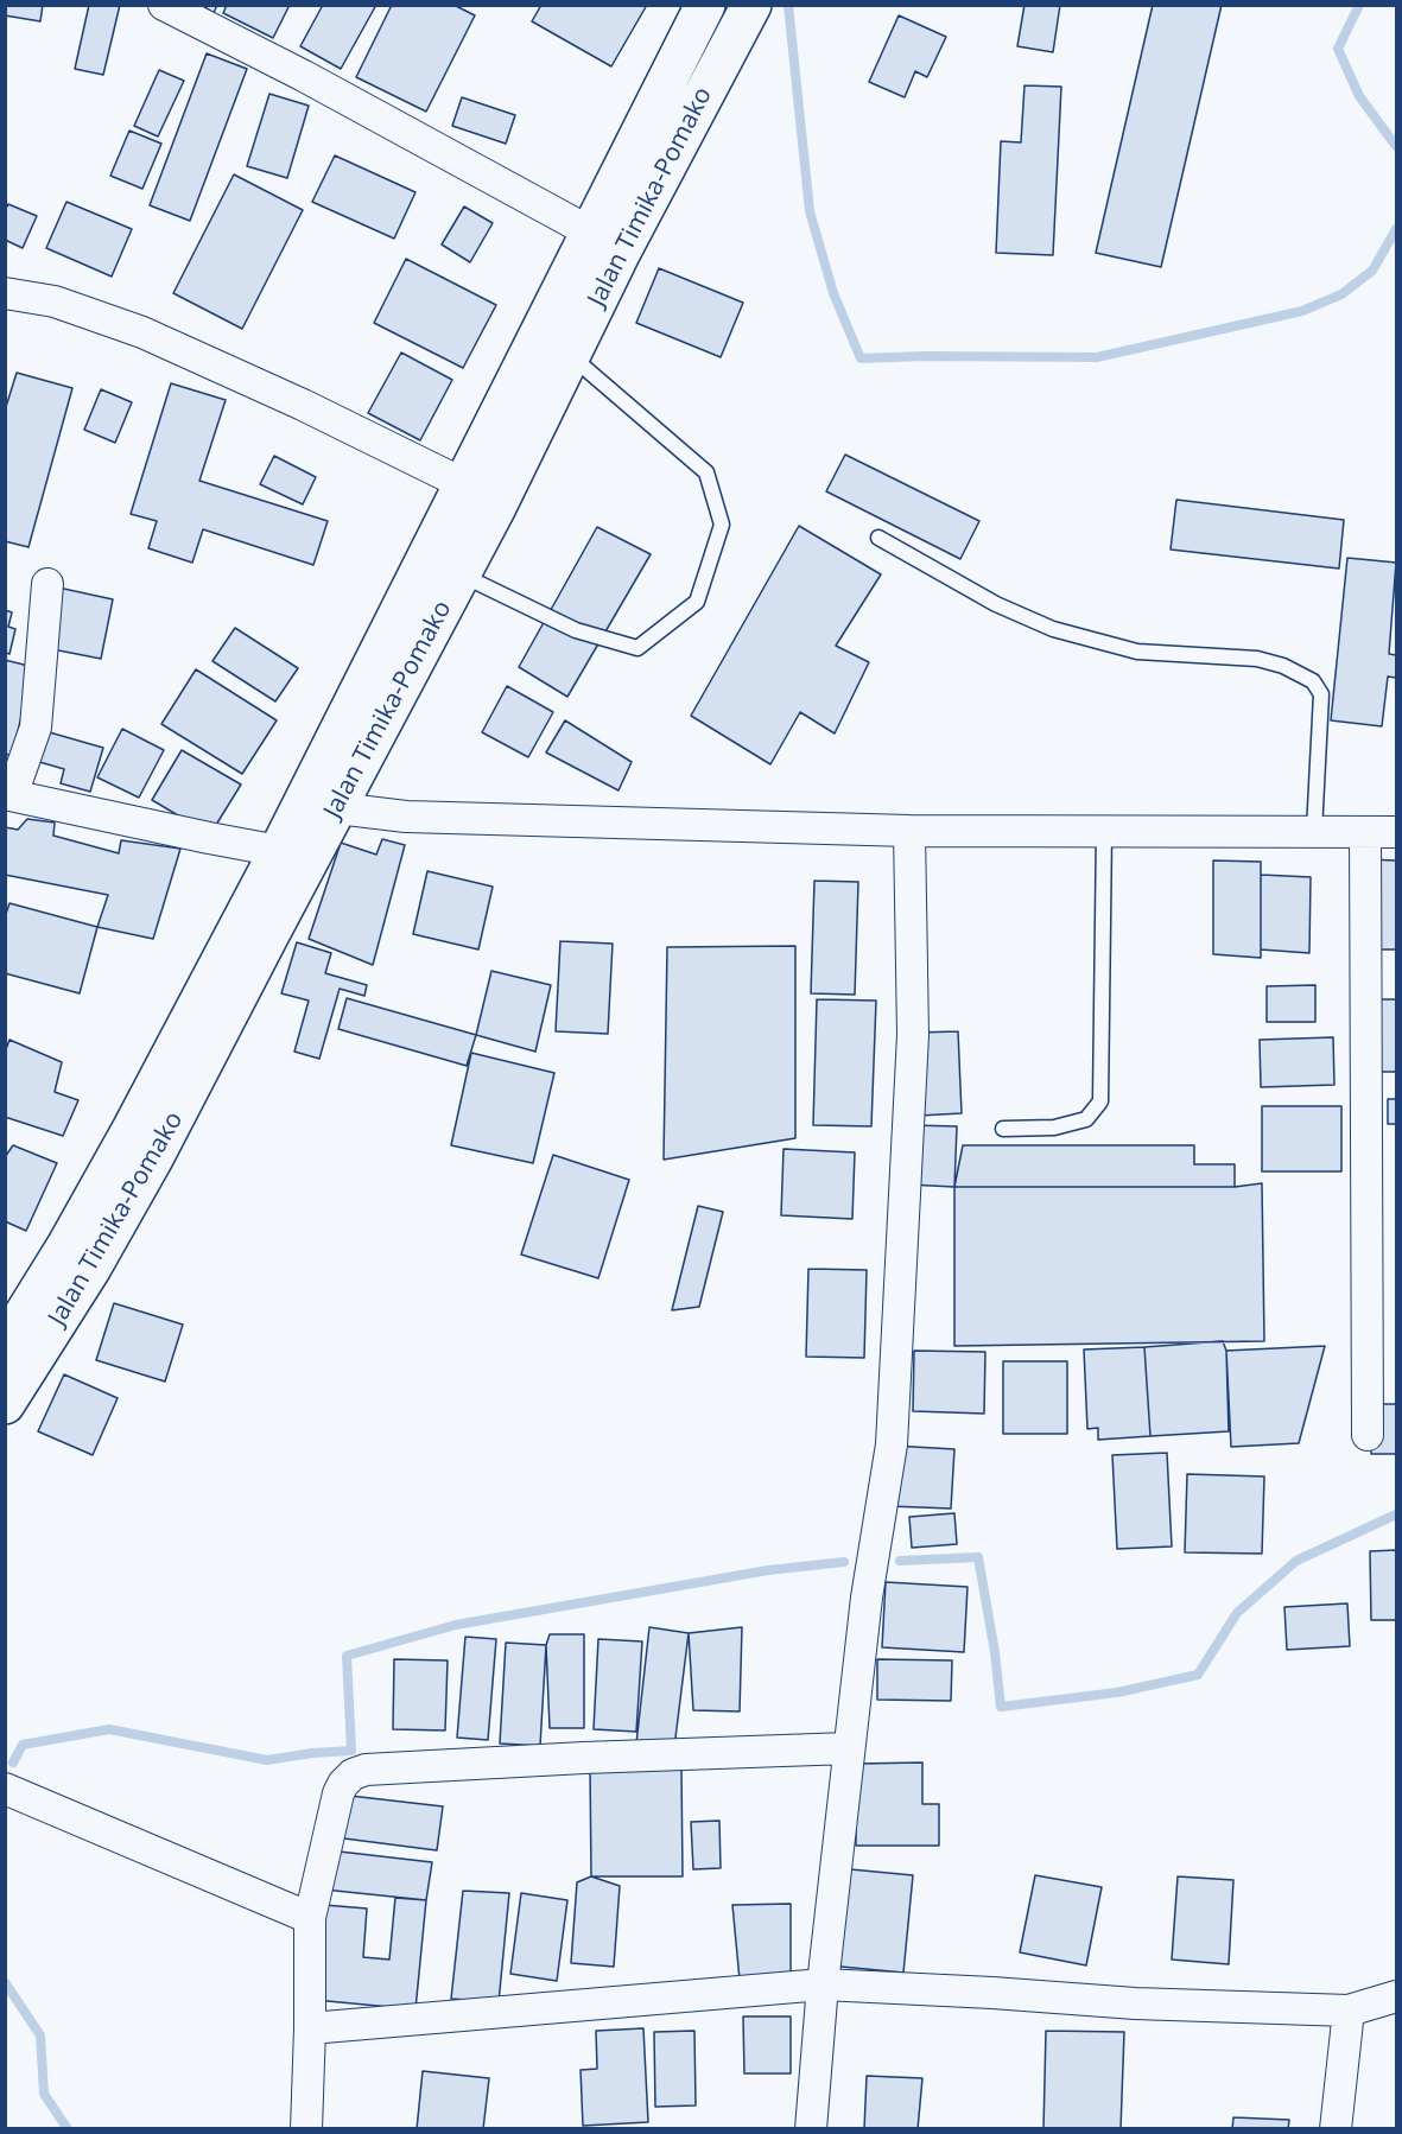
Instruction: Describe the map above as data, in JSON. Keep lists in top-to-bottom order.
{
  "streets": {
    "highway": ["Jalan Timika-Pomako"]
  }
}
